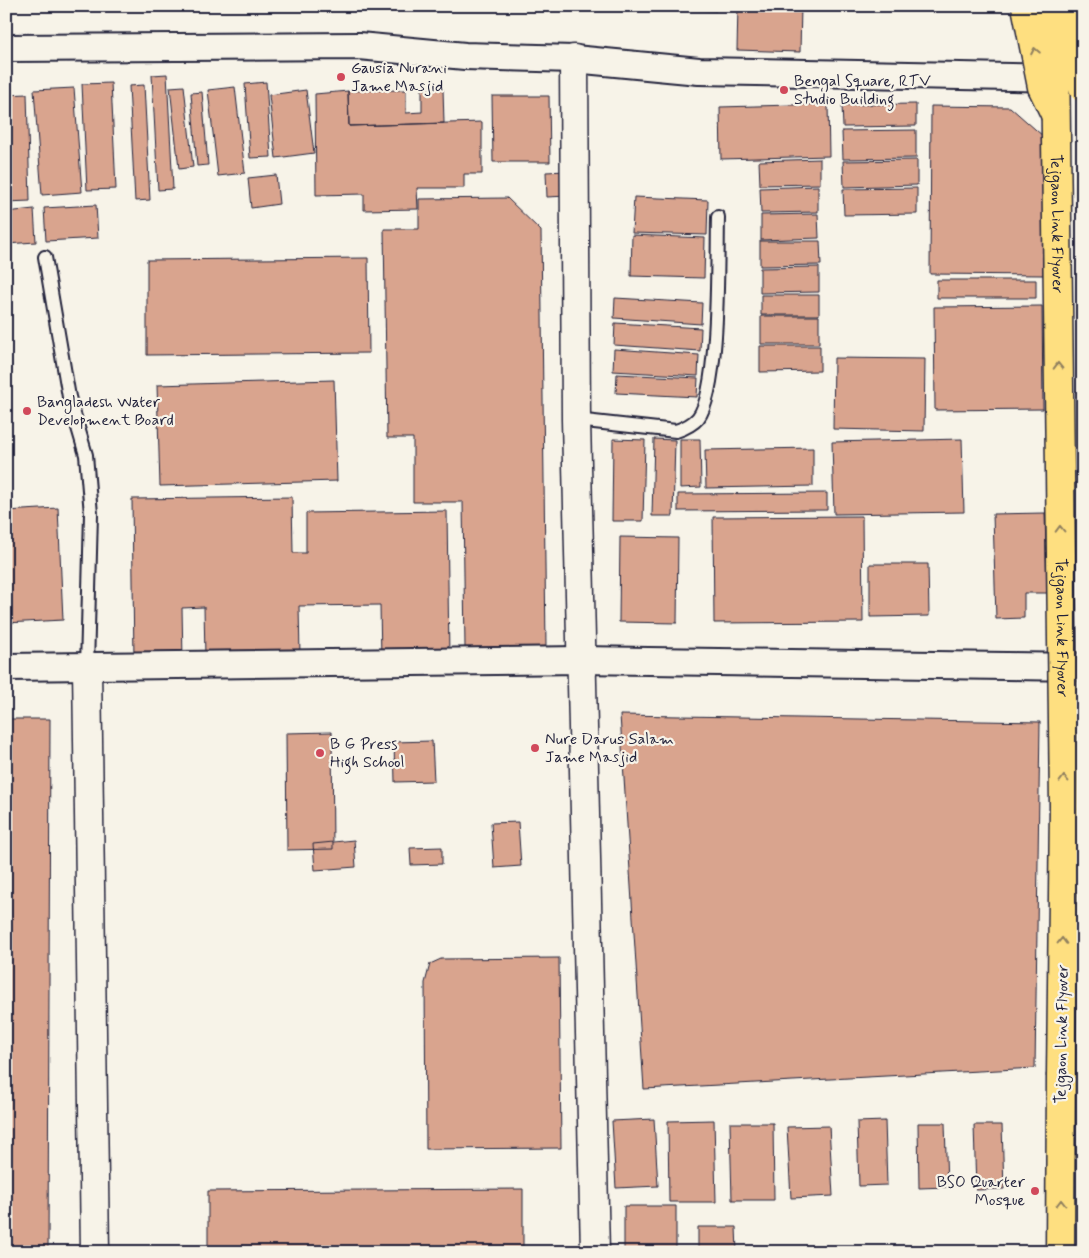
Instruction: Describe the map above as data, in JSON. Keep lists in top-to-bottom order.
{
  "streets": {
    "main road": ["Tejgaon Link Flyover"]
  },
  "one_way": ["Tejgaon Link Flyover"],
  "places": [
    "Gausia Nurani Jame Masjid",
    "Bengal Square, RTV Studio Building",
    "Bangladesh Water Development Board",
    "Nure Darus Salam Jame Masjid",
    "B G Press High School",
    "BSO Quarter Mosque"
  ]
}
